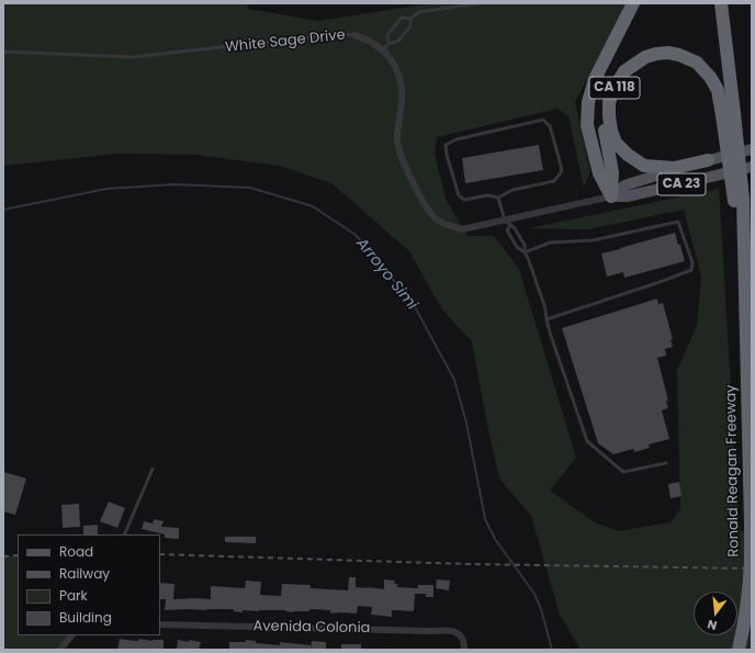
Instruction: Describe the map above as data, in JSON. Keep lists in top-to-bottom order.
{
  "streets": {
    "highway": ["CA 118", "Ronald Reagan Freeway"],
    "main road": ["CA 23"],
    "street": ["White Sage Drive", "Avenida Colonia"]
  },
  "crossings": [
    ["White Sage Drive", "CA 23"],
    ["CA 118", "Ronald Reagan Freeway"]
  ],
  "water": ["Arroyo Simi"],
  "legend": [
    "Road",
    "Railway",
    "Park",
    "Building"
  ],
  "north": "bottom"
}
